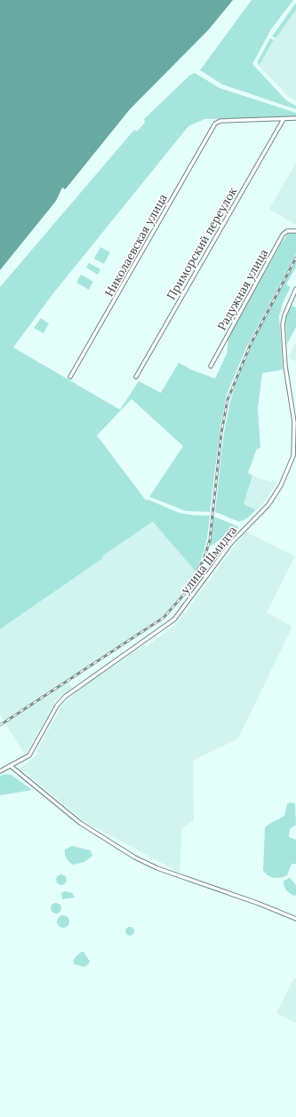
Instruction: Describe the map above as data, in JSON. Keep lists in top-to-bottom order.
{
  "streets": {
    "street": [
      "Приморский переулок",
      "Николаевская улица",
      "Радужная улица",
      "улица Шмидта"
    ]
  },
  "crossings": [
    ["Приморский переулок", "Николаевская улица"]
  ]
}
